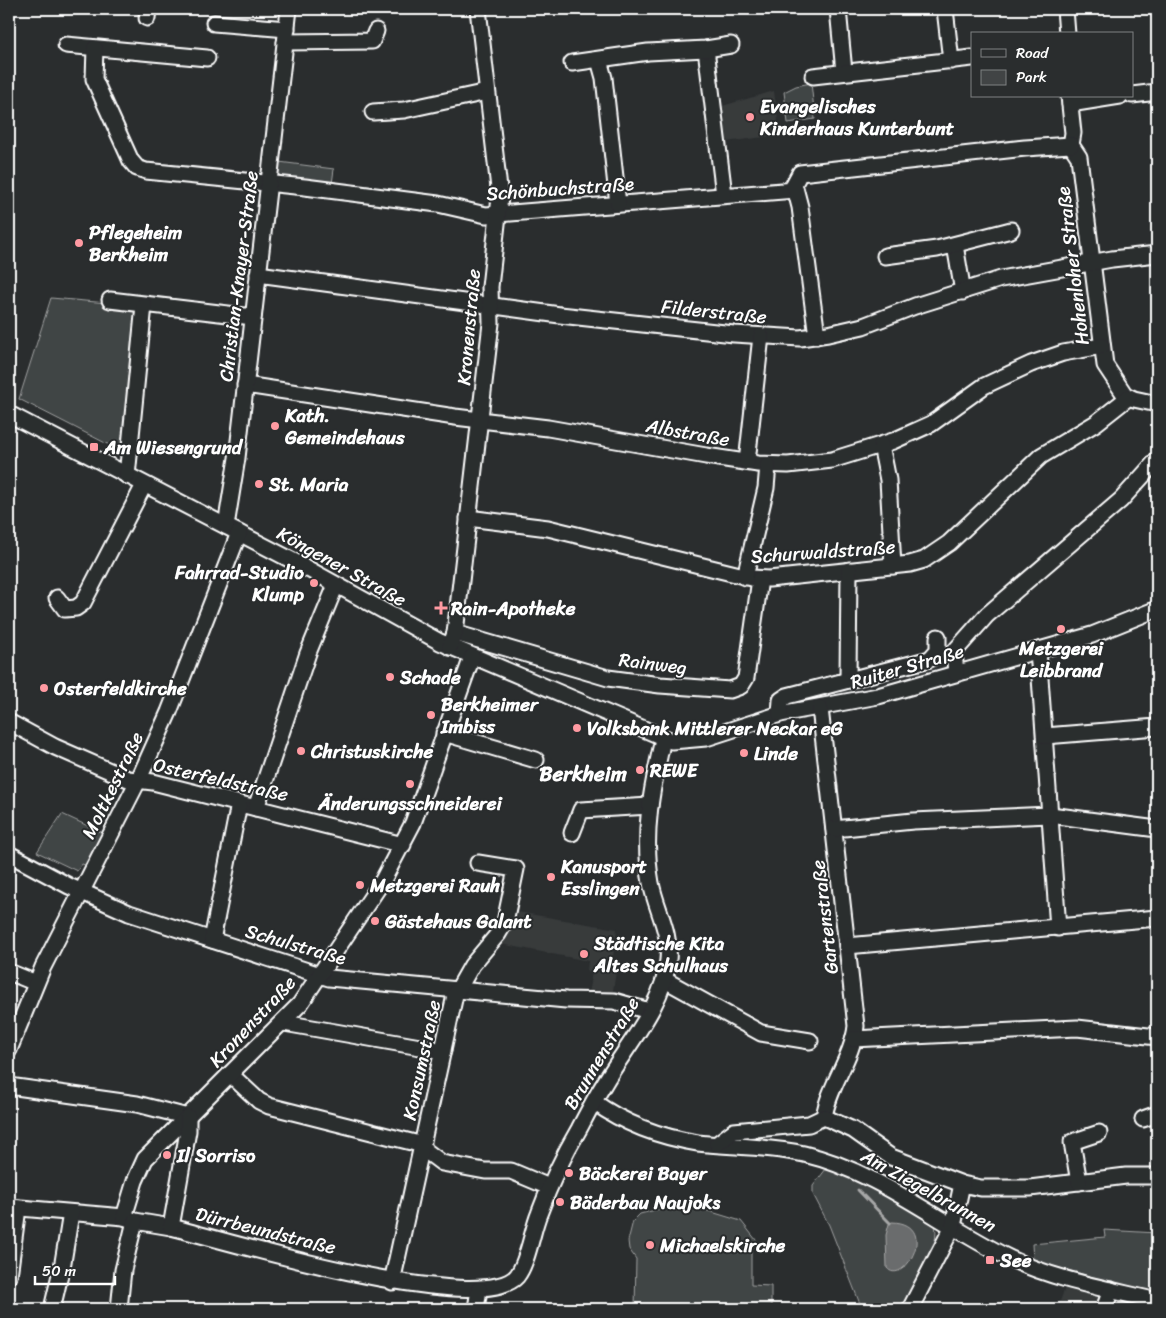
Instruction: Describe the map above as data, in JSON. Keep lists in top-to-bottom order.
{
  "streets": {
    "street": [
      "Schönbuchstraße",
      "Hohenloher Straße",
      "Christian-Knayer-Straße",
      "Filderstraße",
      "Kronenstraße",
      "Albstraße",
      "Schurwaldstraße",
      "Köngener Straße",
      "Rainweg",
      "Ruiter Straße",
      "Osterfeldstraße",
      "Moltkestraße",
      "Gartenstraße",
      "Schulstraße",
      "Brunnenstraße",
      "Konsumstraße",
      "Am Ziegelbrunnen",
      "Dürrbeundstraße"
    ]
  },
  "crossings": [
    ["Schönbuchstraße", "Hohenloher Straße"],
    ["Schönbuchstraße", "Christian-Knayer-Straße"],
    ["Schönbuchstraße", "Kronenstraße"],
    ["Hohenloher Straße", "Filderstraße"],
    ["Hohenloher Straße", "Albstraße"],
    ["Hohenloher Straße", "Schurwaldstraße"],
    ["Christian-Knayer-Straße", "Filderstraße"],
    ["Christian-Knayer-Straße", "Albstraße"],
    ["Christian-Knayer-Straße", "Köngener Straße"],
    ["Christian-Knayer-Straße", "Moltkestraße"],
    ["Filderstraße", "Kronenstraße"],
    ["Kronenstraße", "Albstraße"],
    ["Kronenstraße", "Schurwaldstraße"],
    ["Kronenstraße", "Köngener Straße"],
    ["Kronenstraße", "Rainweg"],
    ["Kronenstraße", "Osterfeldstraße"],
    ["Kronenstraße", "Schulstraße"],
    ["Kronenstraße", "Dürrbeundstraße"],
    ["Schurwaldstraße", "Rainweg"],
    ["Köngener Straße", "Rainweg"],
    ["Köngener Straße", "Ruiter Straße"],
    ["Köngener Straße", "Moltkestraße"],
    ["Köngener Straße", "Brunnenstraße"],
    ["Ruiter Straße", "Gartenstraße"],
    ["Ruiter Straße", "Brunnenstraße"],
    ["Osterfeldstraße", "Moltkestraße"],
    ["Moltkestraße", "Schulstraße"],
    ["Schulstraße", "Brunnenstraße"],
    ["Schulstraße", "Konsumstraße"],
    ["Brunnenstraße", "Am Ziegelbrunnen"],
    ["Brunnenstraße", "Dürrbeundstraße"],
    ["Konsumstraße", "Dürrbeundstraße"]
  ],
  "districts": ["Berkheim"],
  "places": {
    "other": [
      "Evangelisches Kinderhaus Kunterbunt",
      "Pflegeheim Berkheim",
      "Kath. Gemeindehaus",
      "St. Maria",
      "Fahrrad-Studio Klump",
      "Metzgerei Leibbrand",
      "Schade",
      "Osterfeldkirche",
      "Berkheimer Imbiss",
      "Volksbank Mittlerer Neckar eG",
      "Christuskirche",
      "Linde",
      "REWE",
      "Änderungsschneiderei",
      "Kanusport Esslingen",
      "Metzgerei Rauh",
      "Gästehaus Galant",
      "Städtische Kita Altes Schulhaus",
      "Il Sorriso",
      "Bäckerei Bayer",
      "Bäderbau Naujoks",
      "Michaelskirche"
    ],
    "transit": ["Am Wiesengrund", "See"],
    "health": ["Rain-Apotheke"]
  },
  "legend": ["Road", "Park"],
  "scale_bar": "50 m"
}
